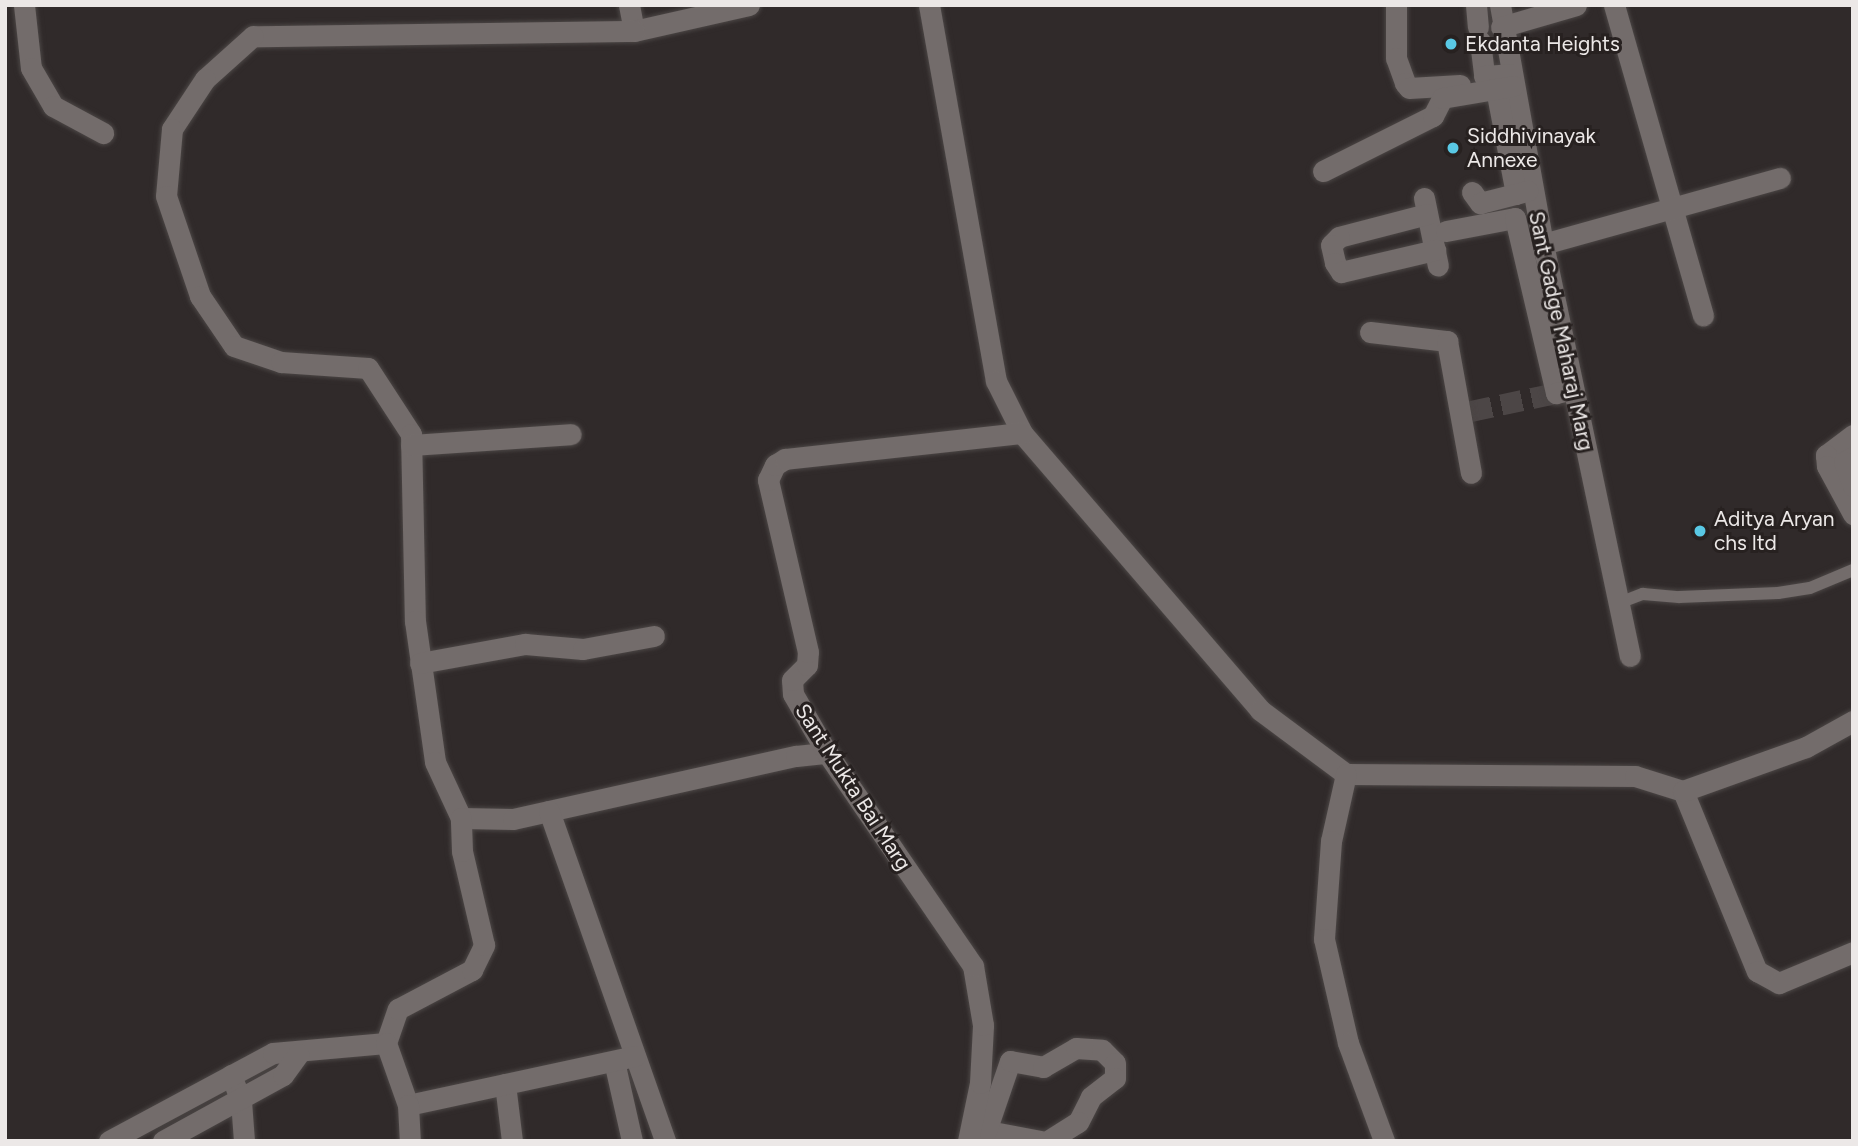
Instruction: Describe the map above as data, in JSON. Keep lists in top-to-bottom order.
{
  "streets": {
    "street": ["Sant Gadge Maharaj Marg", "Sant Mukta Bai Marg"]
  },
  "places": ["Ekdanta Heights", "Siddhivinayak Annexe", "Aditya Aryan chs ltd"]
}
